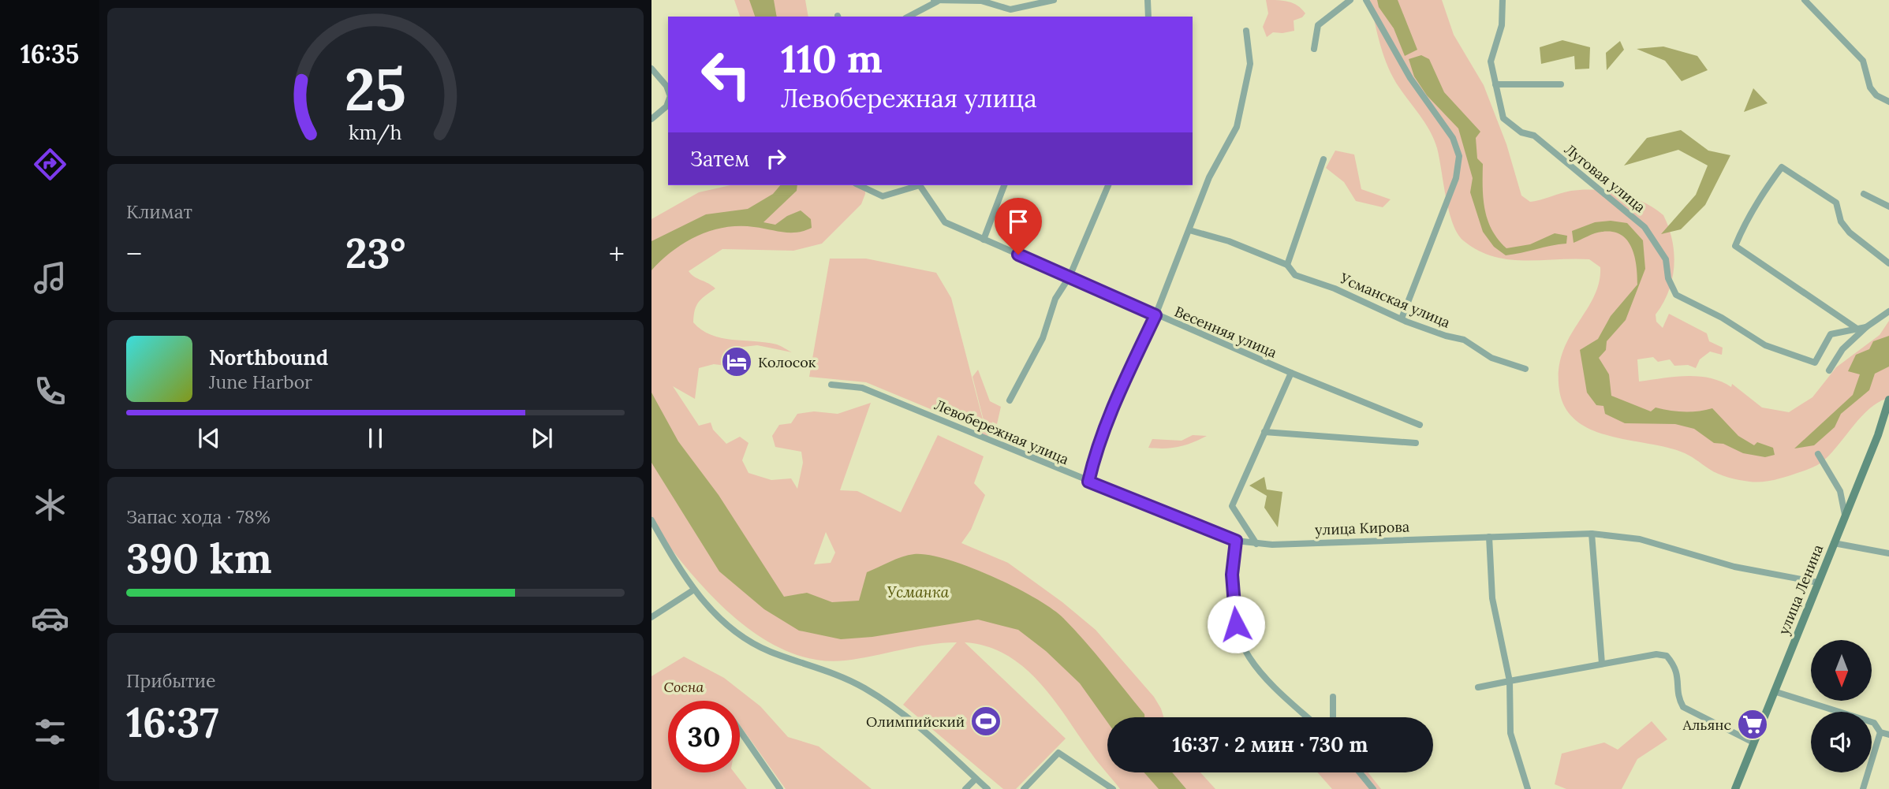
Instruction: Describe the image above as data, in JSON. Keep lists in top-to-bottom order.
{
  "streets": {
    "main road": ["улица Ленина"],
    "street": [
      "Луговая улица",
      "Усманская улица",
      "Весенняя улица",
      "Левобережная улица",
      "улица Кирова"
    ]
  },
  "crossings": [
    ["Левобережная улица", "улица Кирова"],
    ["улица Кирова", "улица Ленина"]
  ],
  "water": ["Усманка"],
  "parks": ["Сосна"],
  "places": {
    "hotel": ["Колосок"],
    "sports": ["Олимпийский"],
    "supermarket": ["Альянс"]
  },
  "north": "bottom",
  "page": {
    "tabs": "16:35",
    "turn": ["110 m", "Левобережная улица"],
    "then": "Затем",
    "tile": [
      "Климат",
      ["Запас хода · 78%", "390 km"],
      ["Прибытие", "16:37"]
    ],
    "heat": ["−", "23°", "+"],
    "song": ["Northbound", "June Harbor"],
    "limit": "30",
    "trip": "16:37 · 2 мин · 730 m",
    "gauge": ["25", "km/h"]
  }
}
